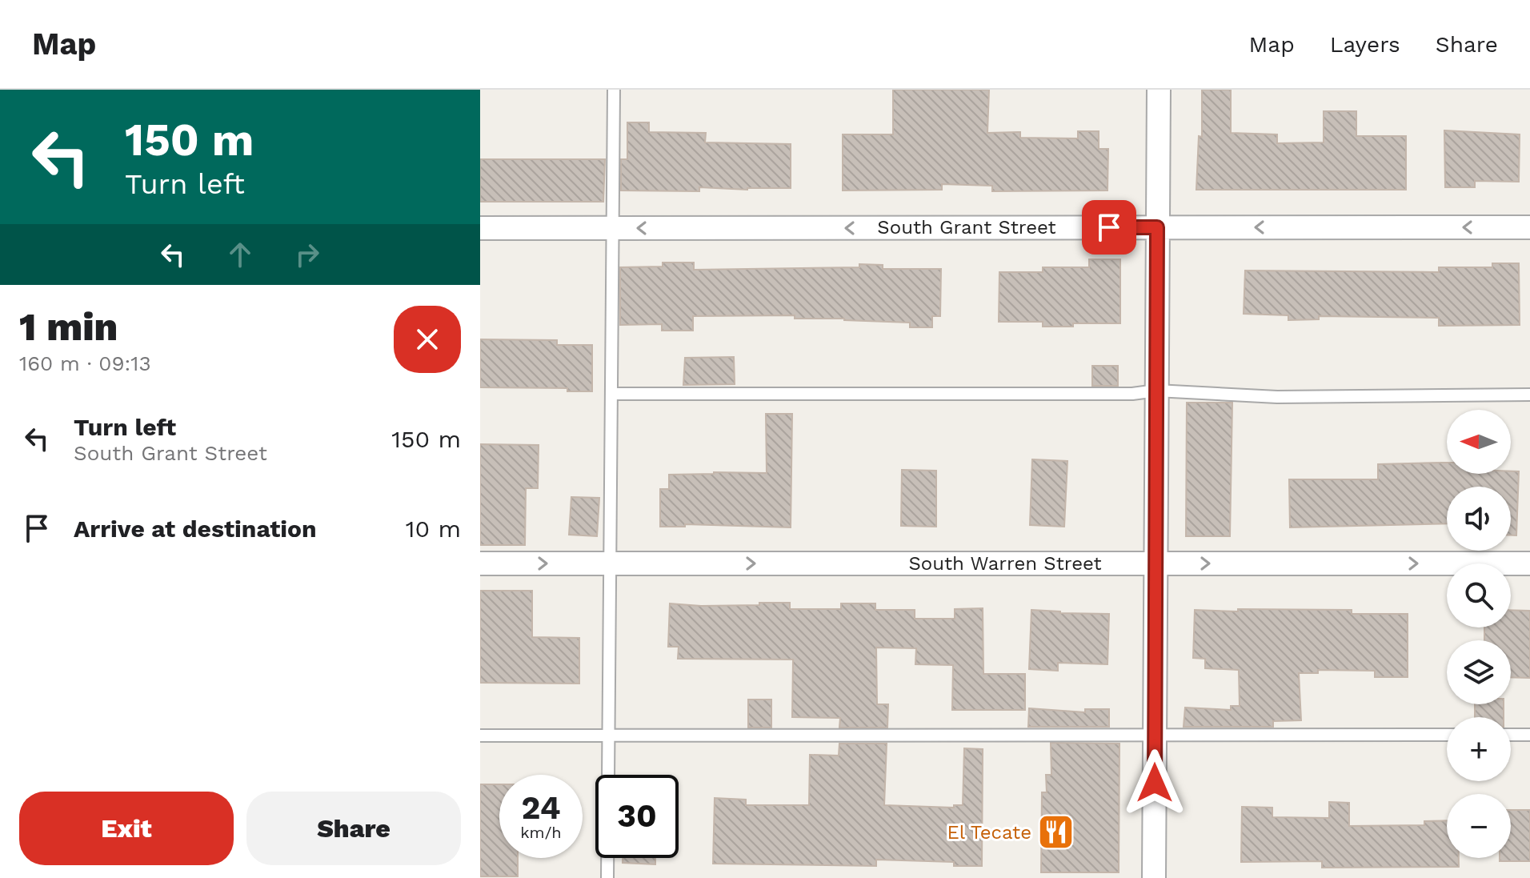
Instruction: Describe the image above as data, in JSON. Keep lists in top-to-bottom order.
{
  "streets": {
    "street": ["South Grant Street", "South Warren Street"]
  },
  "one_way": ["South Grant Street", "South Warren Street"],
  "places": {
    "restaurant": ["El Tecate"]
  },
  "north": "left",
  "page": {
    "header": "Map",
    "nav": ["Map", "Layers", "Share"],
    "turn": ["150 m", "Turn left"],
    "heading": ["1 min", "160 m · 09:13"],
    "list": [
      {
        "name": "Turn left",
        "note": "South Grant Street",
        "value": "150 m"
      },
      {
        "name": "Arrive at destination",
        "value": "10 m"
      }
    ],
    "map_buttons": ["+", "−"],
    "speed": "24 km/h",
    "limit": "30",
    "buttons": ["Exit", "Share"]
  }
}
